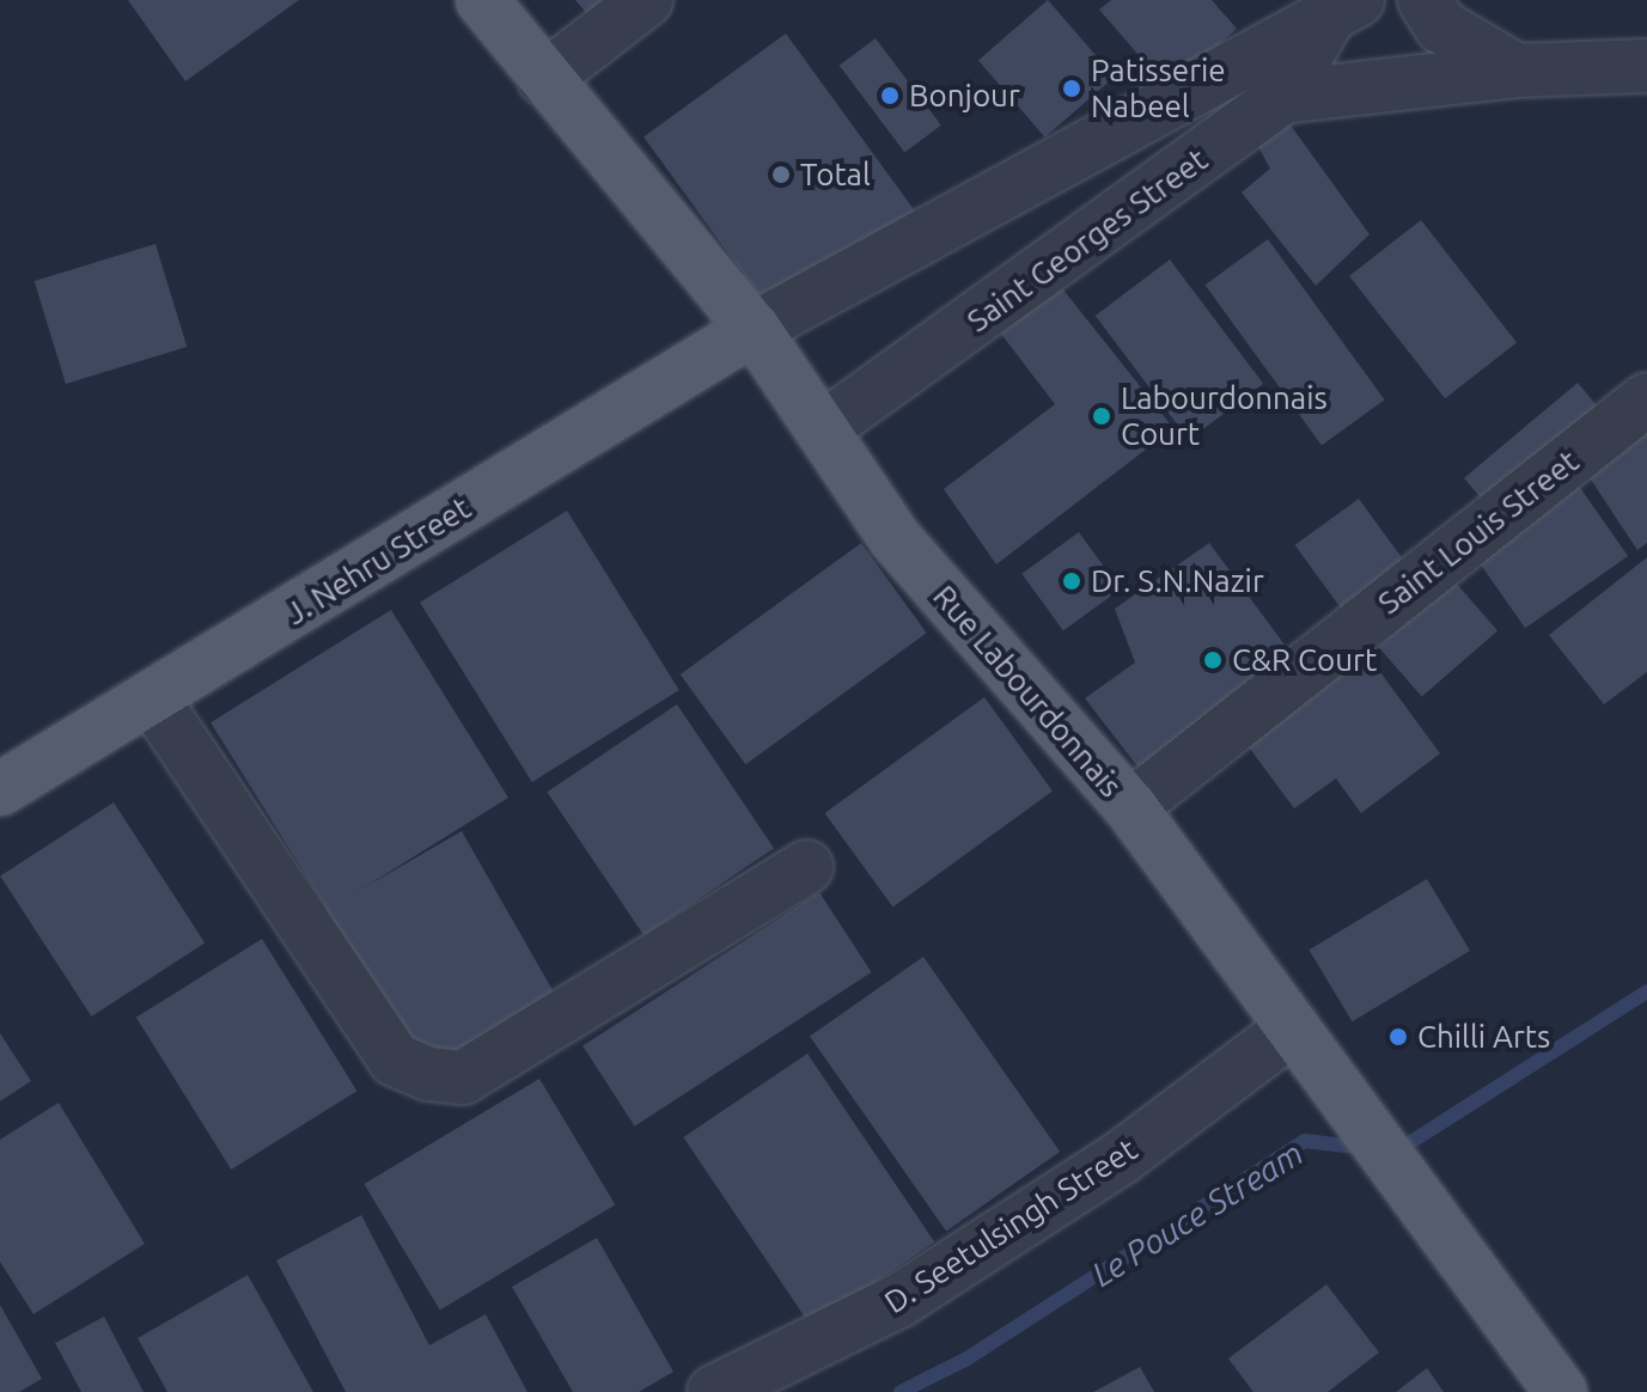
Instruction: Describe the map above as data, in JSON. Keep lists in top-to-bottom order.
{
  "streets": {
    "main road": ["J. Nehru Street", "Rue Labourdonnais"],
    "street": ["Saint Georges Street", "Saint Louis Street", "D. Seetulsingh Street"]
  },
  "crossings": [
    ["Saint Georges Street", "J. Nehru Street"],
    ["Saint Georges Street", "Rue Labourdonnais"],
    ["Saint Louis Street", "Rue Labourdonnais"],
    ["J. Nehru Street", "Rue Labourdonnais"],
    ["Rue Labourdonnais", "D. Seetulsingh Street"]
  ],
  "water": ["Le Pouce Stream"],
  "places": [
    "Patisserie Nabeel",
    "Bonjour",
    "Total",
    "Labourdonnais Court",
    "Dr. S.N.Nazir",
    "C&R Court",
    "Chilli Arts"
  ]
}
